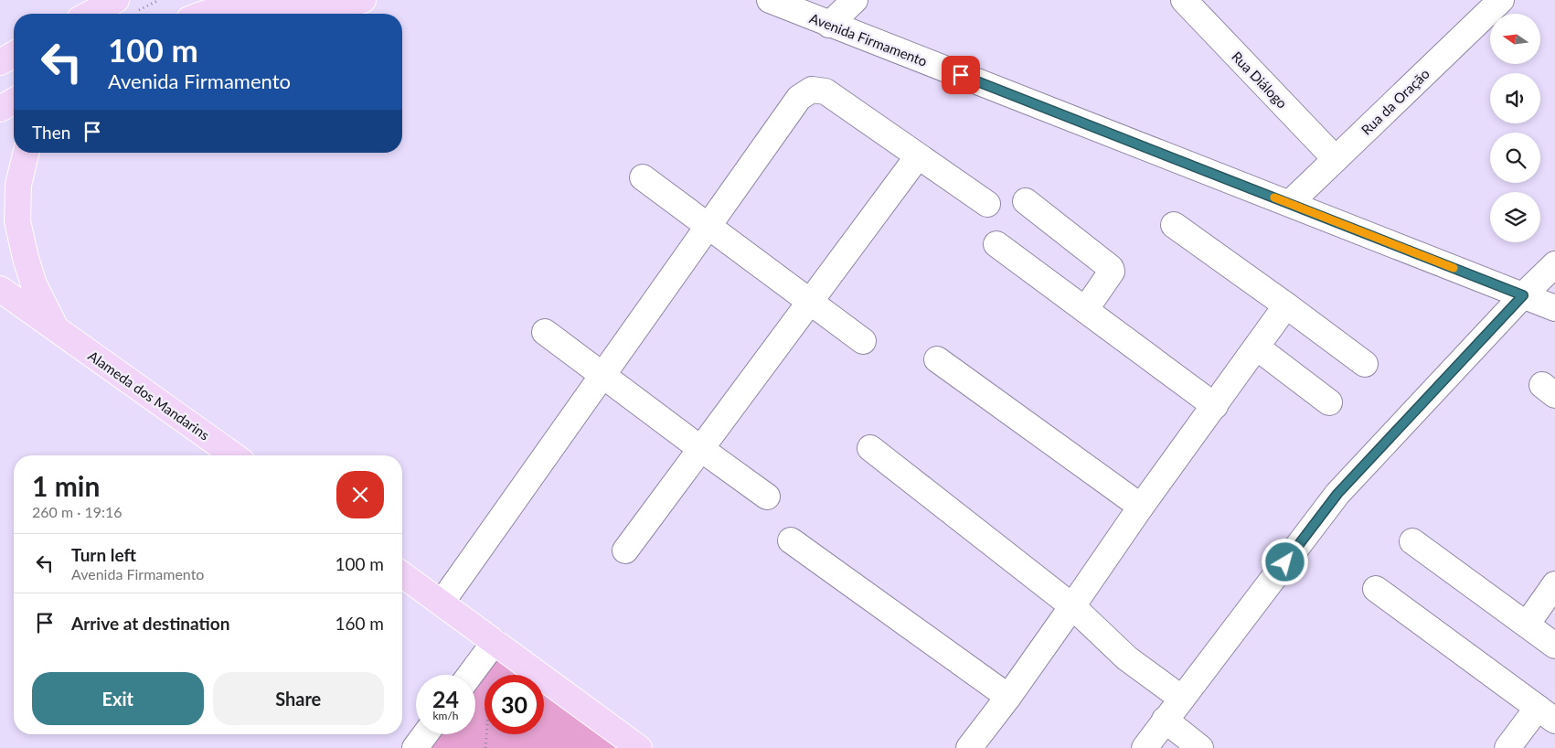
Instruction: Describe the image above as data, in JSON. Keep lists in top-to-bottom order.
{
  "streets": {
    "main road": ["Alameda dos Mandarins"],
    "street": ["Avenida Firmamento", "Rua Diálogo", "Rua da Oração"]
  },
  "crossings": [
    ["Avenida Firmamento", "Rua da Oração"],
    ["Rua Diálogo", "Rua da Oração"]
  ],
  "north": "left",
  "page": {
    "turn": ["100 m", "Avenida Firmamento"],
    "then": "Then",
    "heading": ["1 min", "260 m · 19:16"],
    "list": [
      {
        "name": "Turn left",
        "note": "Avenida Firmamento",
        "value": "100 m"
      },
      {
        "name": "Arrive at destination",
        "value": "160 m"
      }
    ],
    "buttons": ["Exit", "Share"],
    "speed": "24 km/h",
    "limit": "30"
  }
}
